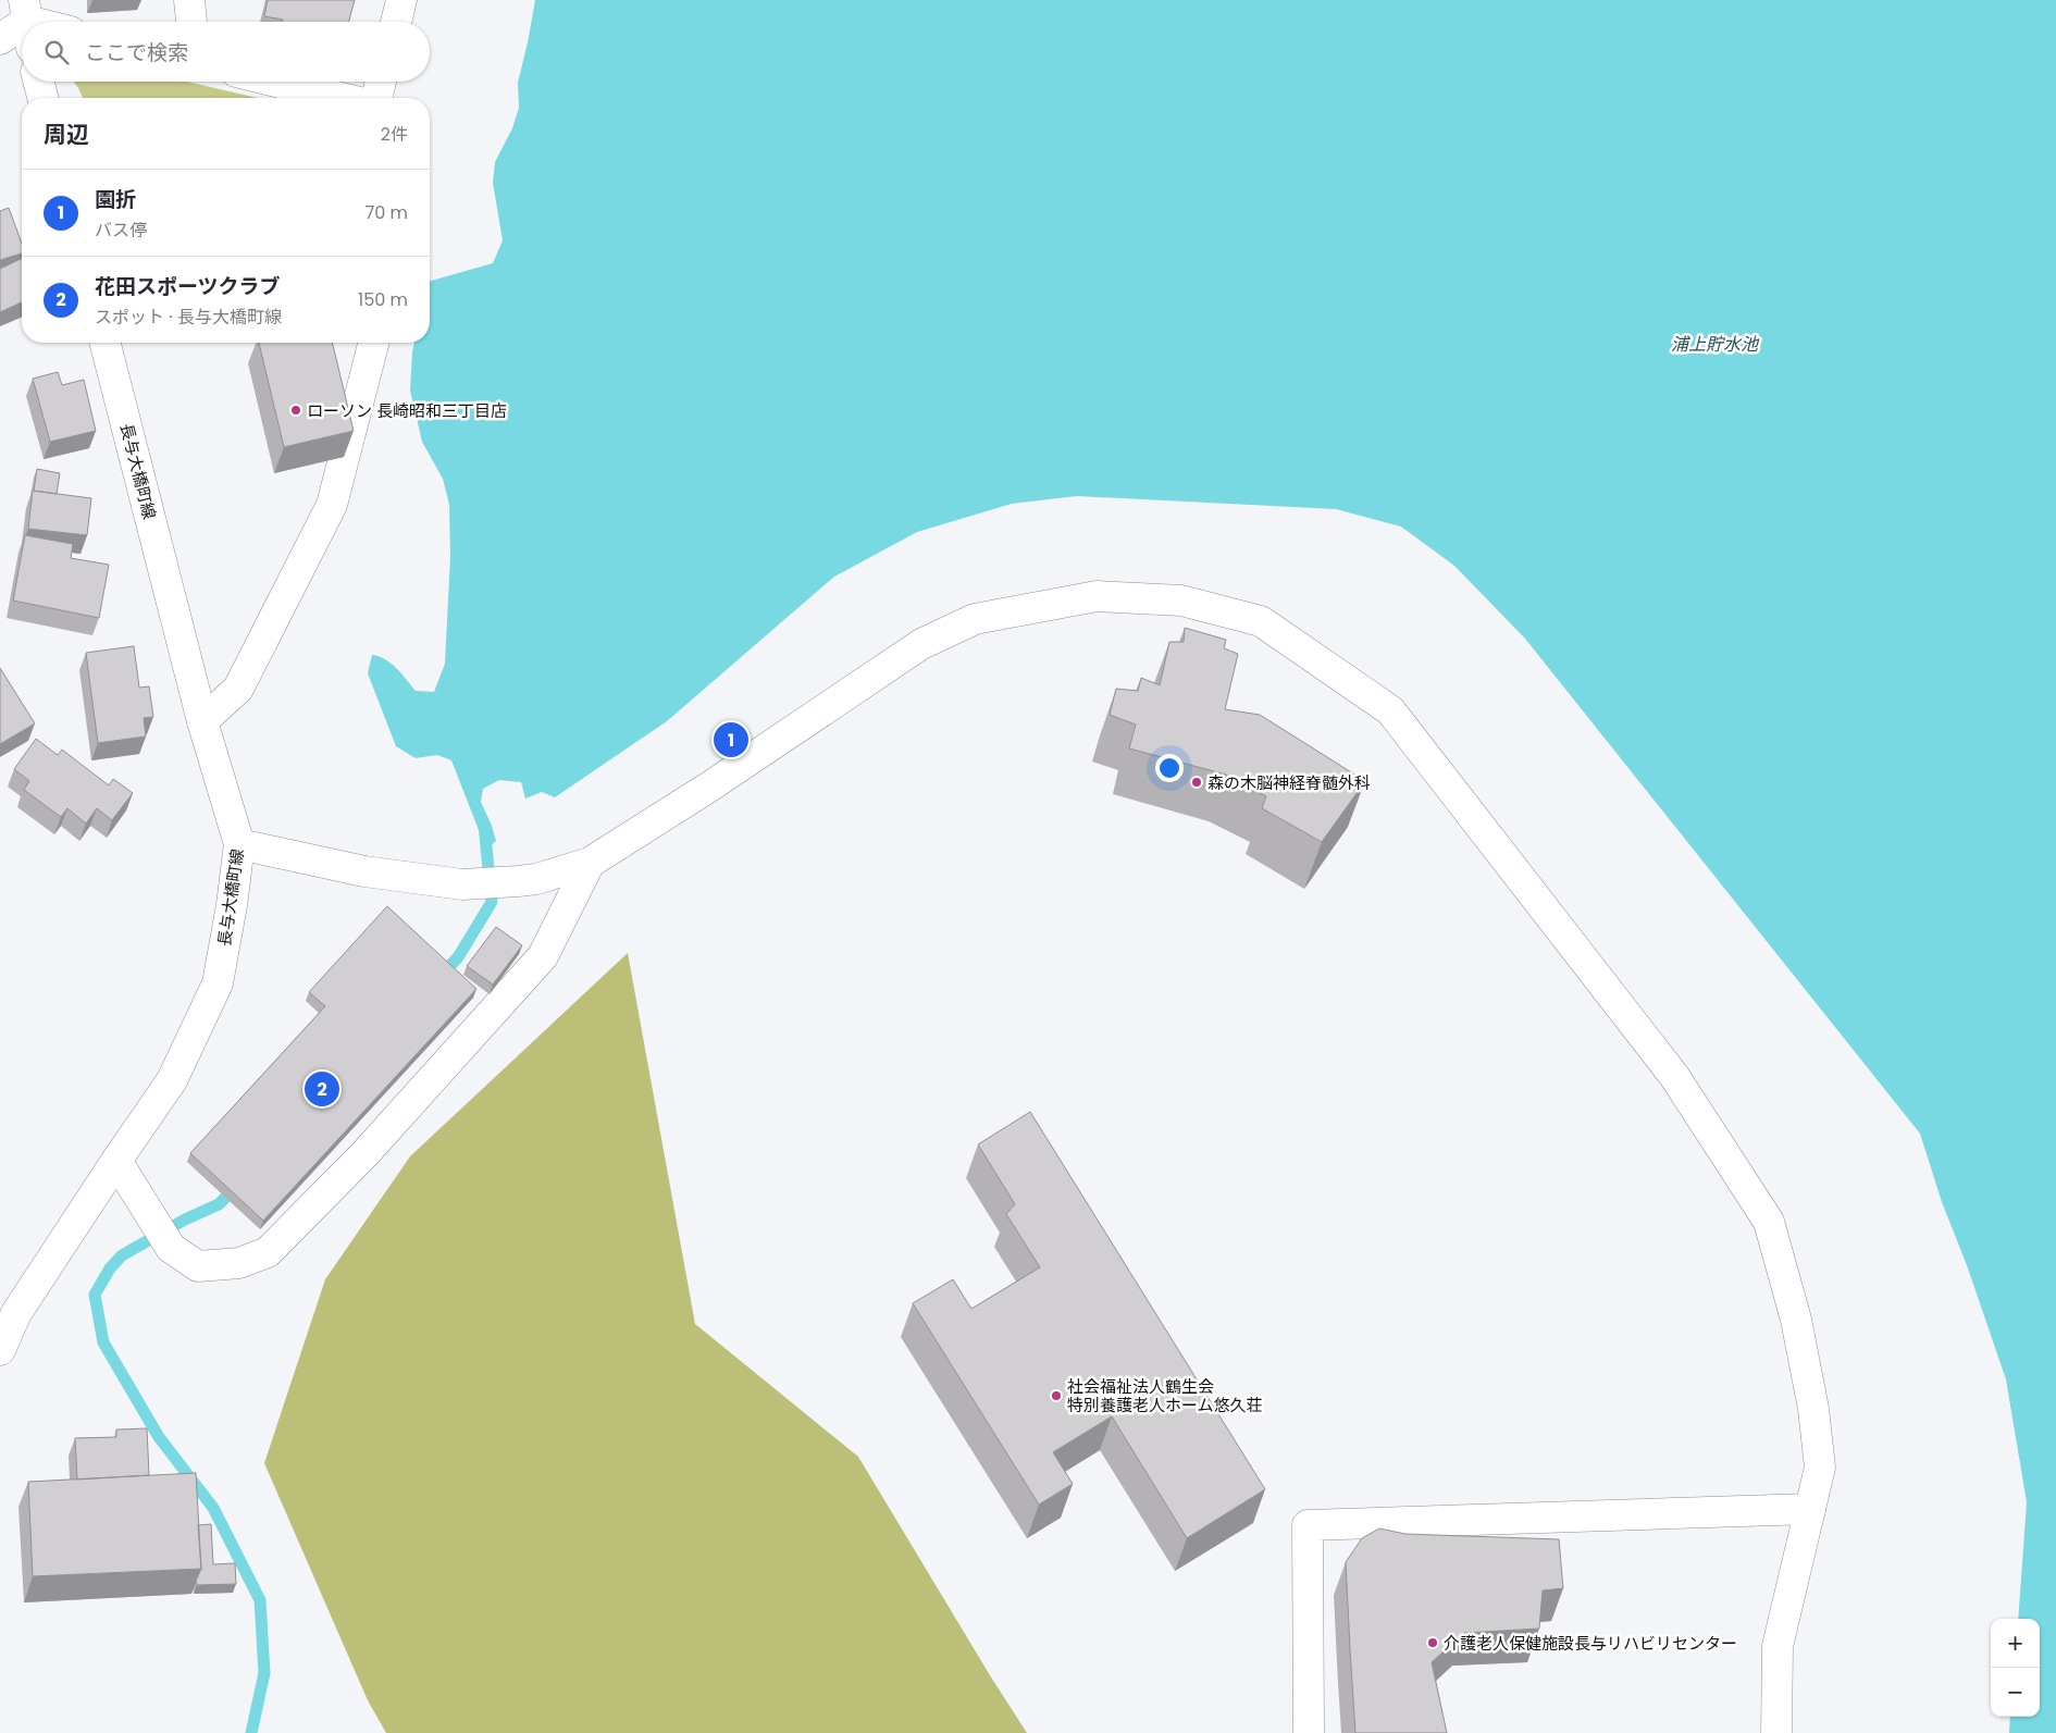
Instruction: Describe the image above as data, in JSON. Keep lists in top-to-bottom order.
{
  "streets": {
    "street": ["長与大橋町線"]
  },
  "water": ["浦上貯水池"],
  "places": [
    "ローソン 長崎昭和三丁目店",
    "森の木脳神経脊髄外科",
    "社会福祉法人鶴生会 特別養護老人ホーム悠久荘",
    "介護老人保健施設長与リハビリセンター"
  ],
  "page": {
    "search": "ここで検索",
    "heading": ["周辺", "2件"],
    "list": [
      {
        "mark": "1",
        "name": "園折",
        "note": "バス停",
        "value": "70 m"
      },
      {
        "mark": "2",
        "name": "花田スポーツクラブ",
        "note": "スポット · 長与大橋町線",
        "value": "150 m"
      }
    ],
    "pins": ["1", "2"],
    "map_buttons": ["+", "−"]
  }
}
